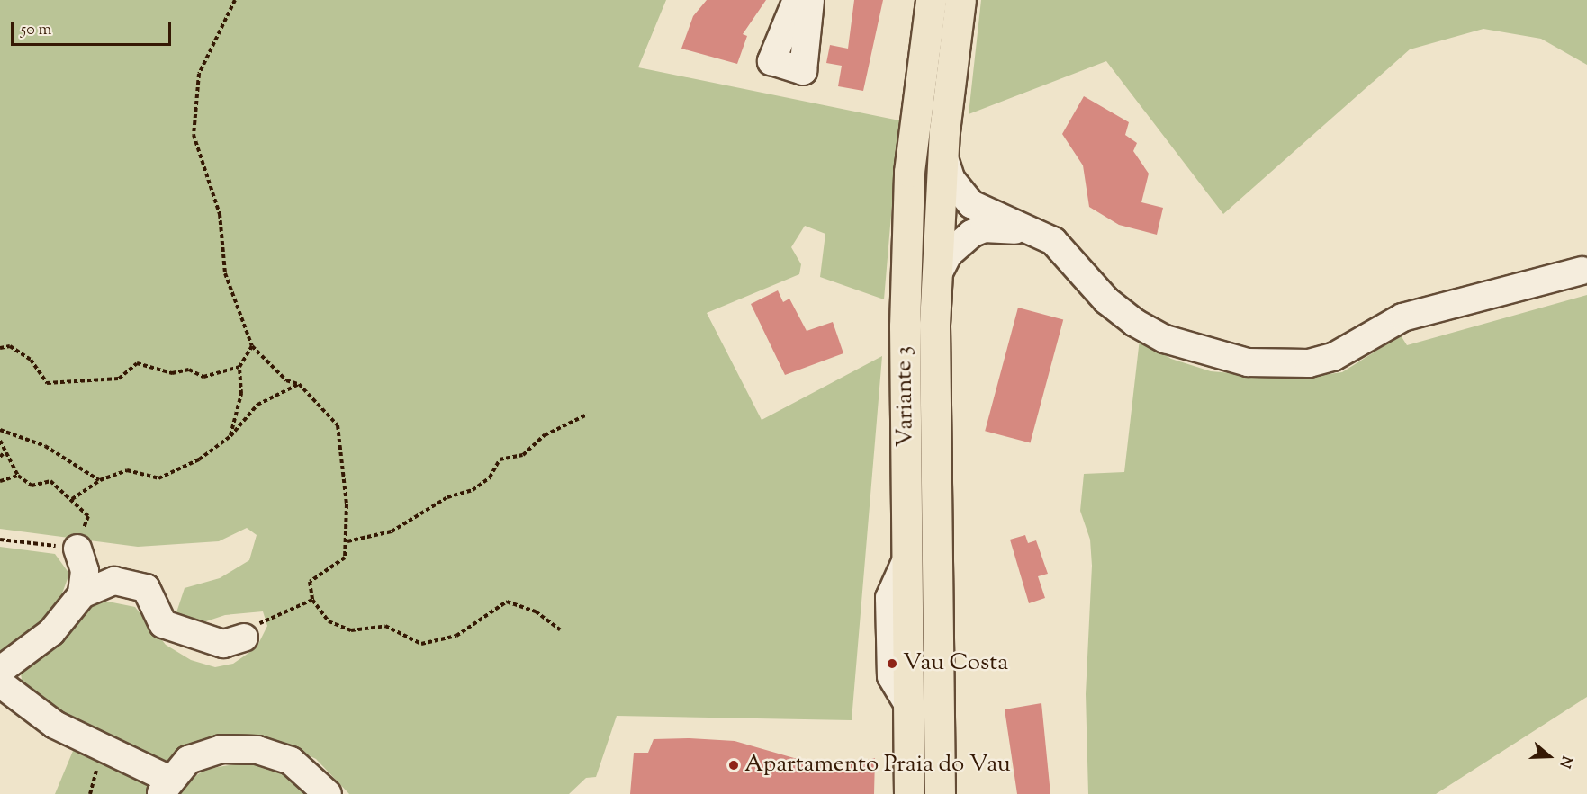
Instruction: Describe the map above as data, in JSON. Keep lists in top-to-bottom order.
{
  "streets": {
    "main road": ["Variante 3"]
  },
  "places": ["Vau Costa", "Apartamento Praia do Vau"],
  "scale_bar": "50 m",
  "north": "right"
}
